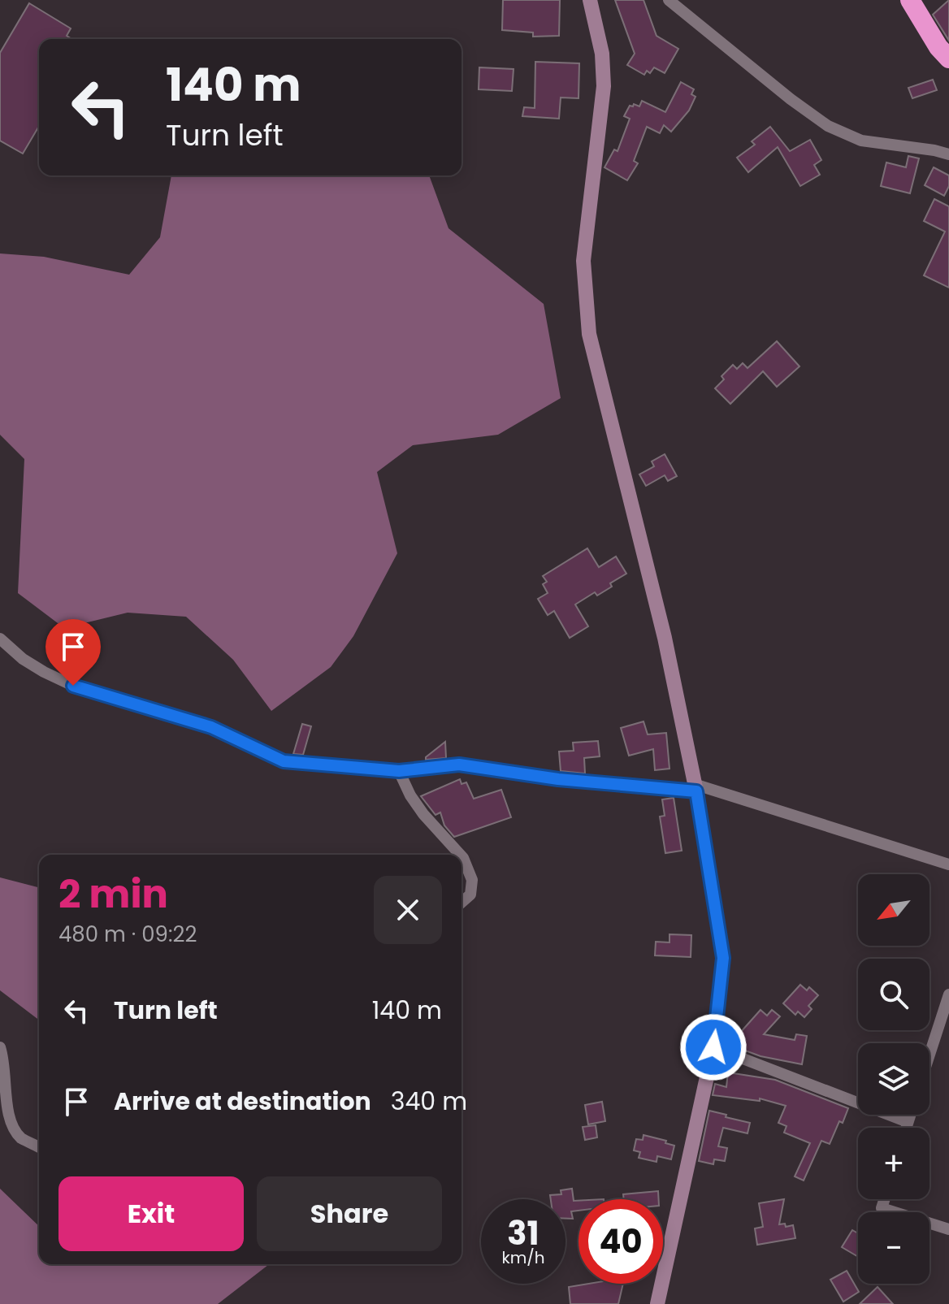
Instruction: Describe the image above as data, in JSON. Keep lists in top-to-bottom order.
{
  "north": "bottom left",
  "page": {
    "turn": ["140 m", "Turn left"],
    "heading": ["2 min", "480 m · 09:22"],
    "map_buttons": ["+", "−"],
    "list": [
      {
        "name": "Turn left",
        "value": "140 m"
      },
      {
        "name": "Arrive at destination",
        "value": "340 m"
      }
    ],
    "buttons": ["Exit", "Share"],
    "speed": "31 km/h",
    "limit": "40"
  }
}
